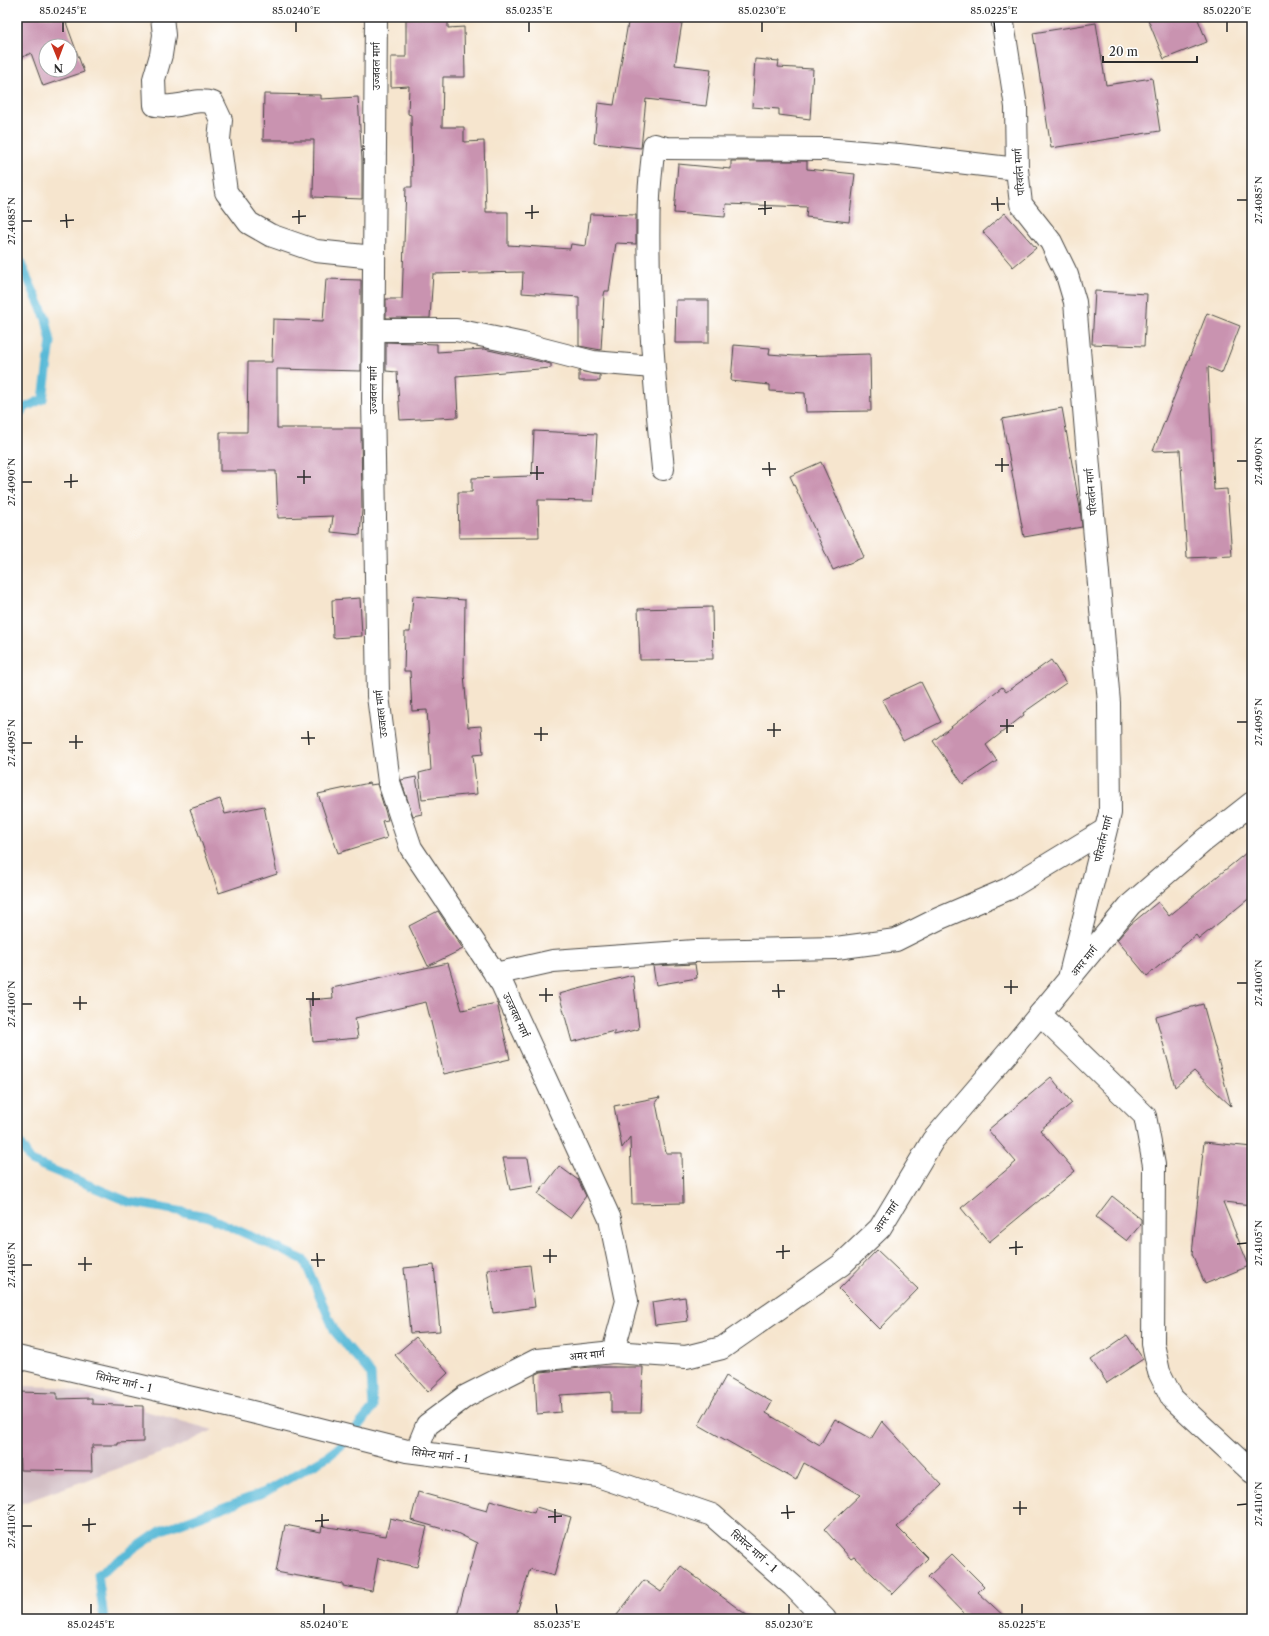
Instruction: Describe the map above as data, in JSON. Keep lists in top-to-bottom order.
{
  "streets": {
    "street": [
      "उज्जवल मार्ग",
      "परिवर्तन मार्ग",
      "अमर मार्ग",
      "सिमेन्ट मार्ग - 1"
    ]
  },
  "crossings": [
    ["उज्जवल मार्ग", "अमर मार्ग"],
    ["परिवर्तन मार्ग", "अमर मार्ग"],
    ["अमर मार्ग", "सिमेन्ट मार्ग - 1"]
  ],
  "scale_bar": "20 m",
  "north": "bottom",
  "coordinates": [
    "85.0245°E",
    "85.0240°E",
    "85.0235°E",
    "85.0230°E",
    "85.0225°E",
    "85.0220°E",
    "27.4085°N",
    "27.4090°N",
    "27.4095°N",
    "27.4100°N",
    "27.4105°N",
    "27.4110°N"
  ]
}
